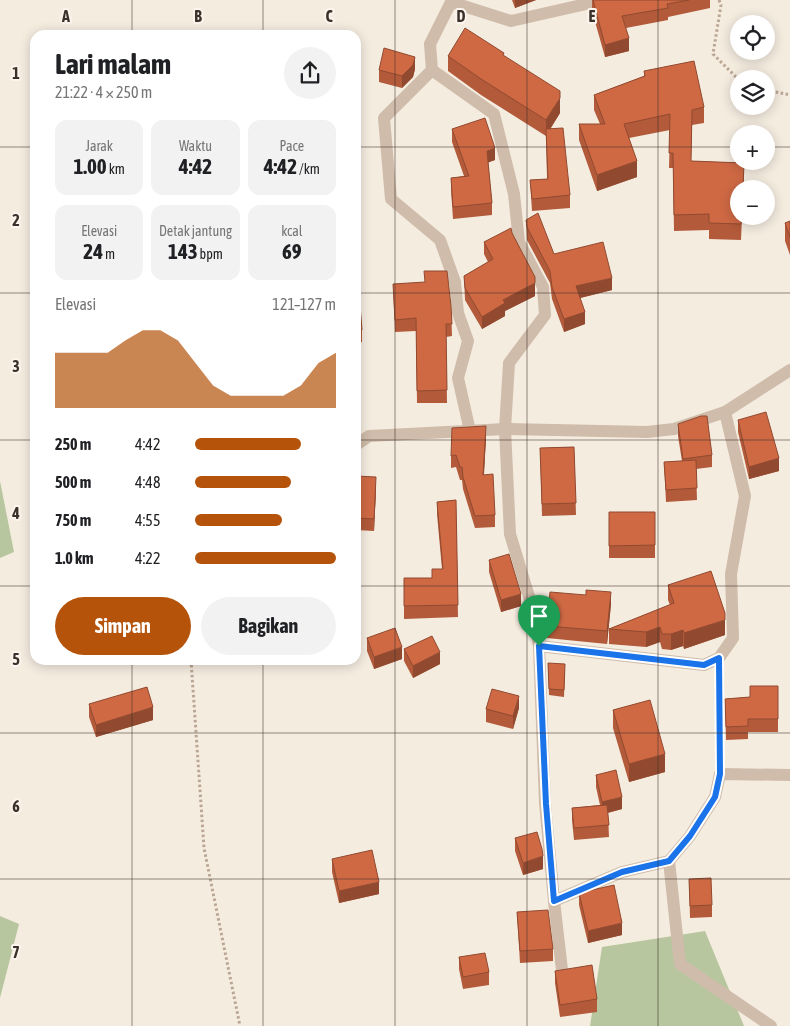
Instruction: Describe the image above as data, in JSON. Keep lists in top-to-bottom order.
{
  "page": {
    "map_buttons": ["+", "−"],
    "heading": ["Lari malam", "21:22 · 4 × 250 m"],
    "stats": [
      ["Jarak", "1.00 km"],
      ["Waktu", "4:42"],
      ["Pace", "4:42 /km"],
      ["Elevasi", "24 m"],
      ["Detak jantung", "143 bpm"],
      ["kcal", "69"]
    ],
    "chart": ["Elevasi", "121–127 m"],
    "list": [
      {
        "name": "250 m",
        "note": "4:42"
      },
      {
        "name": "500 m",
        "note": "4:48"
      },
      {
        "name": "750 m",
        "note": "4:55"
      },
      {
        "name": "1.0 km",
        "note": "4:22"
      }
    ],
    "buttons": ["Simpan", "Bagikan"]
  },
  "grid": {
    "columns": [
      "A",
      "B",
      "C",
      "D",
      "E"
    ],
    "rows": [
      "1",
      "2",
      "3",
      "4",
      "5",
      "6",
      "7"
    ]
  }
}
